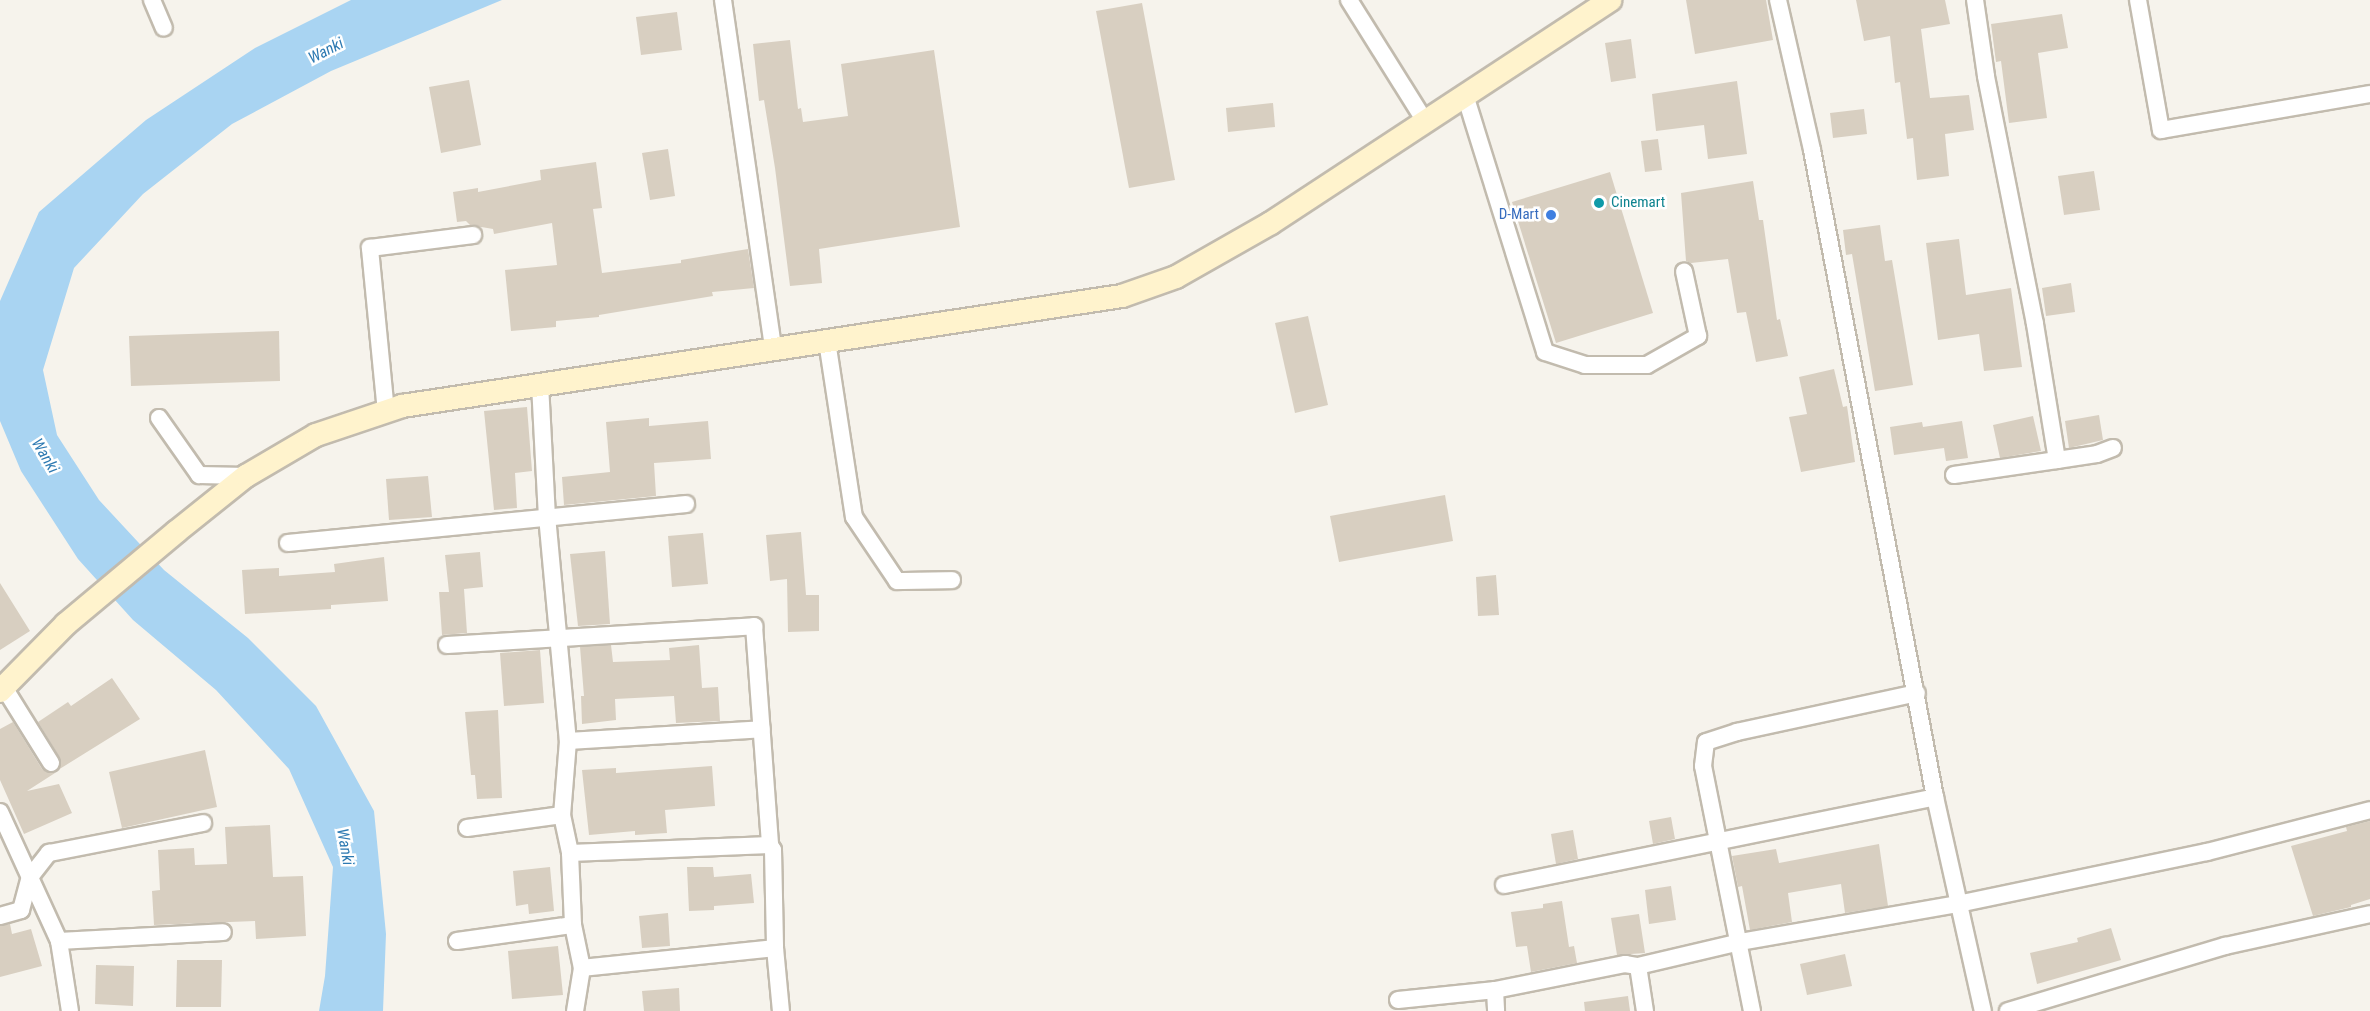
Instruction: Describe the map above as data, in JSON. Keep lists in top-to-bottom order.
{
  "water": ["Wanki"],
  "places": ["Cinemart", "D-Mart"]
}
